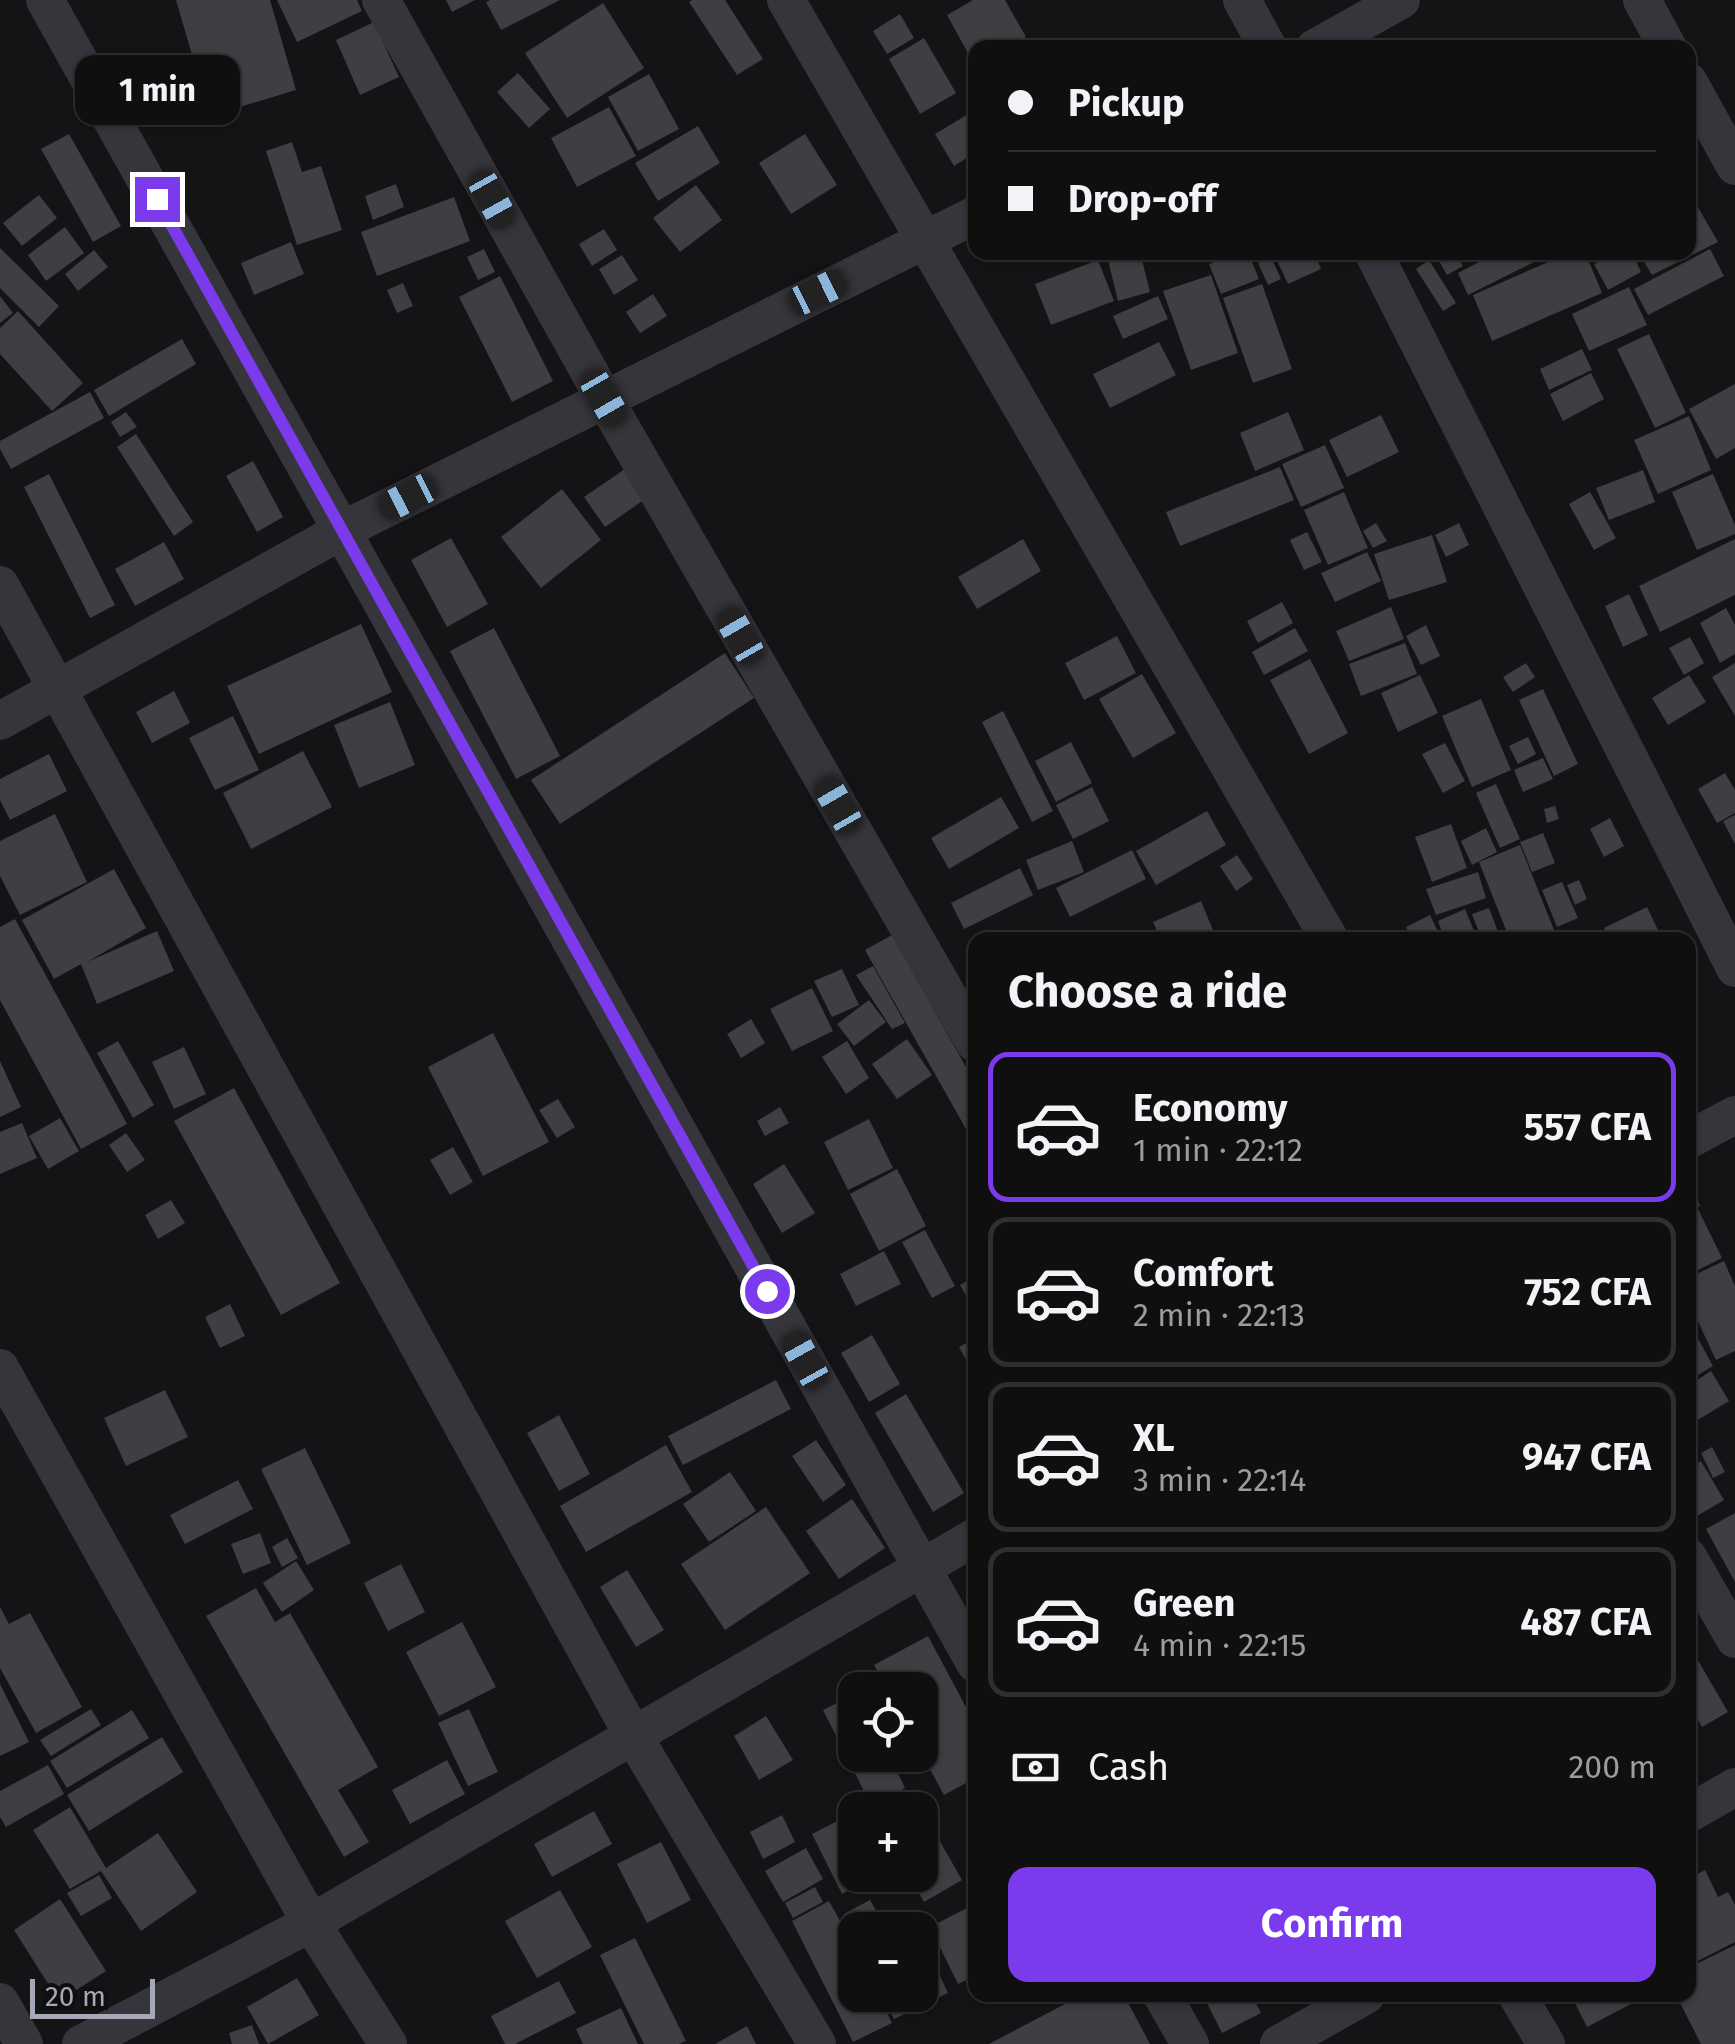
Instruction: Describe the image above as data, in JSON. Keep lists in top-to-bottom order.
{
  "scale_bar": "20 m",
  "page": {
    "banner": ["Pickup", "Drop-off"],
    "bubble": "1 min",
    "heading": "Choose a ride",
    "list": [
      {
        "name": "Economy",
        "note": "1 min · 22:12",
        "value": "557 CFA"
      },
      {
        "name": "Comfort",
        "note": "2 min · 22:13",
        "value": "752 CFA"
      },
      {
        "name": "XL",
        "note": "3 min · 22:14",
        "value": "947 CFA"
      },
      {
        "name": "Green",
        "note": "4 min · 22:15",
        "value": "487 CFA"
      }
    ],
    "map_buttons": ["+", "−"],
    "pay": ["Cash", "200 m"],
    "buttons": "Confirm",
    "scale": "20 m"
  }
}
